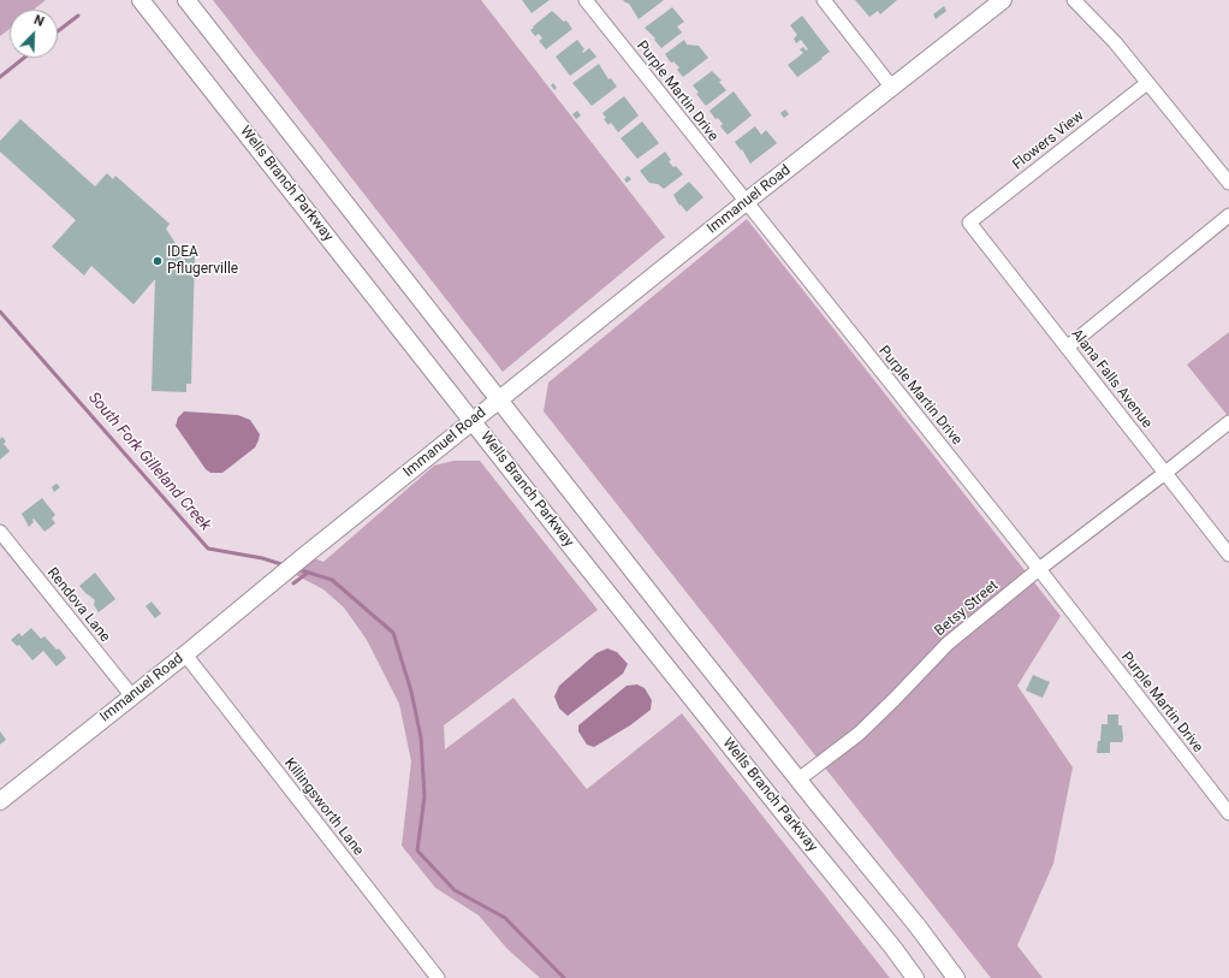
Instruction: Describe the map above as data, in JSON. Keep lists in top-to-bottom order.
{
  "streets": {
    "street": [
      "Purple Martin Drive",
      "Flowers View",
      "Wells Branch Parkway",
      "Immanuel Road",
      "Alana Falls Avenue",
      "Rendova Lane",
      "Betsy Street",
      "Killingsworth Lane"
    ]
  },
  "crossings": [
    ["Purple Martin Drive", "Immanuel Road"],
    ["Purple Martin Drive", "Betsy Street"],
    ["Flowers View", "Alana Falls Avenue"],
    ["Wells Branch Parkway", "Immanuel Road"],
    ["Immanuel Road", "Rendova Lane"],
    ["Immanuel Road", "Killingsworth Lane"],
    ["Alana Falls Avenue", "Betsy Street"]
  ],
  "water": ["South Fork Gilleland Creek"],
  "places": ["IDEA Pflugerville"],
  "north": "top right"
}
